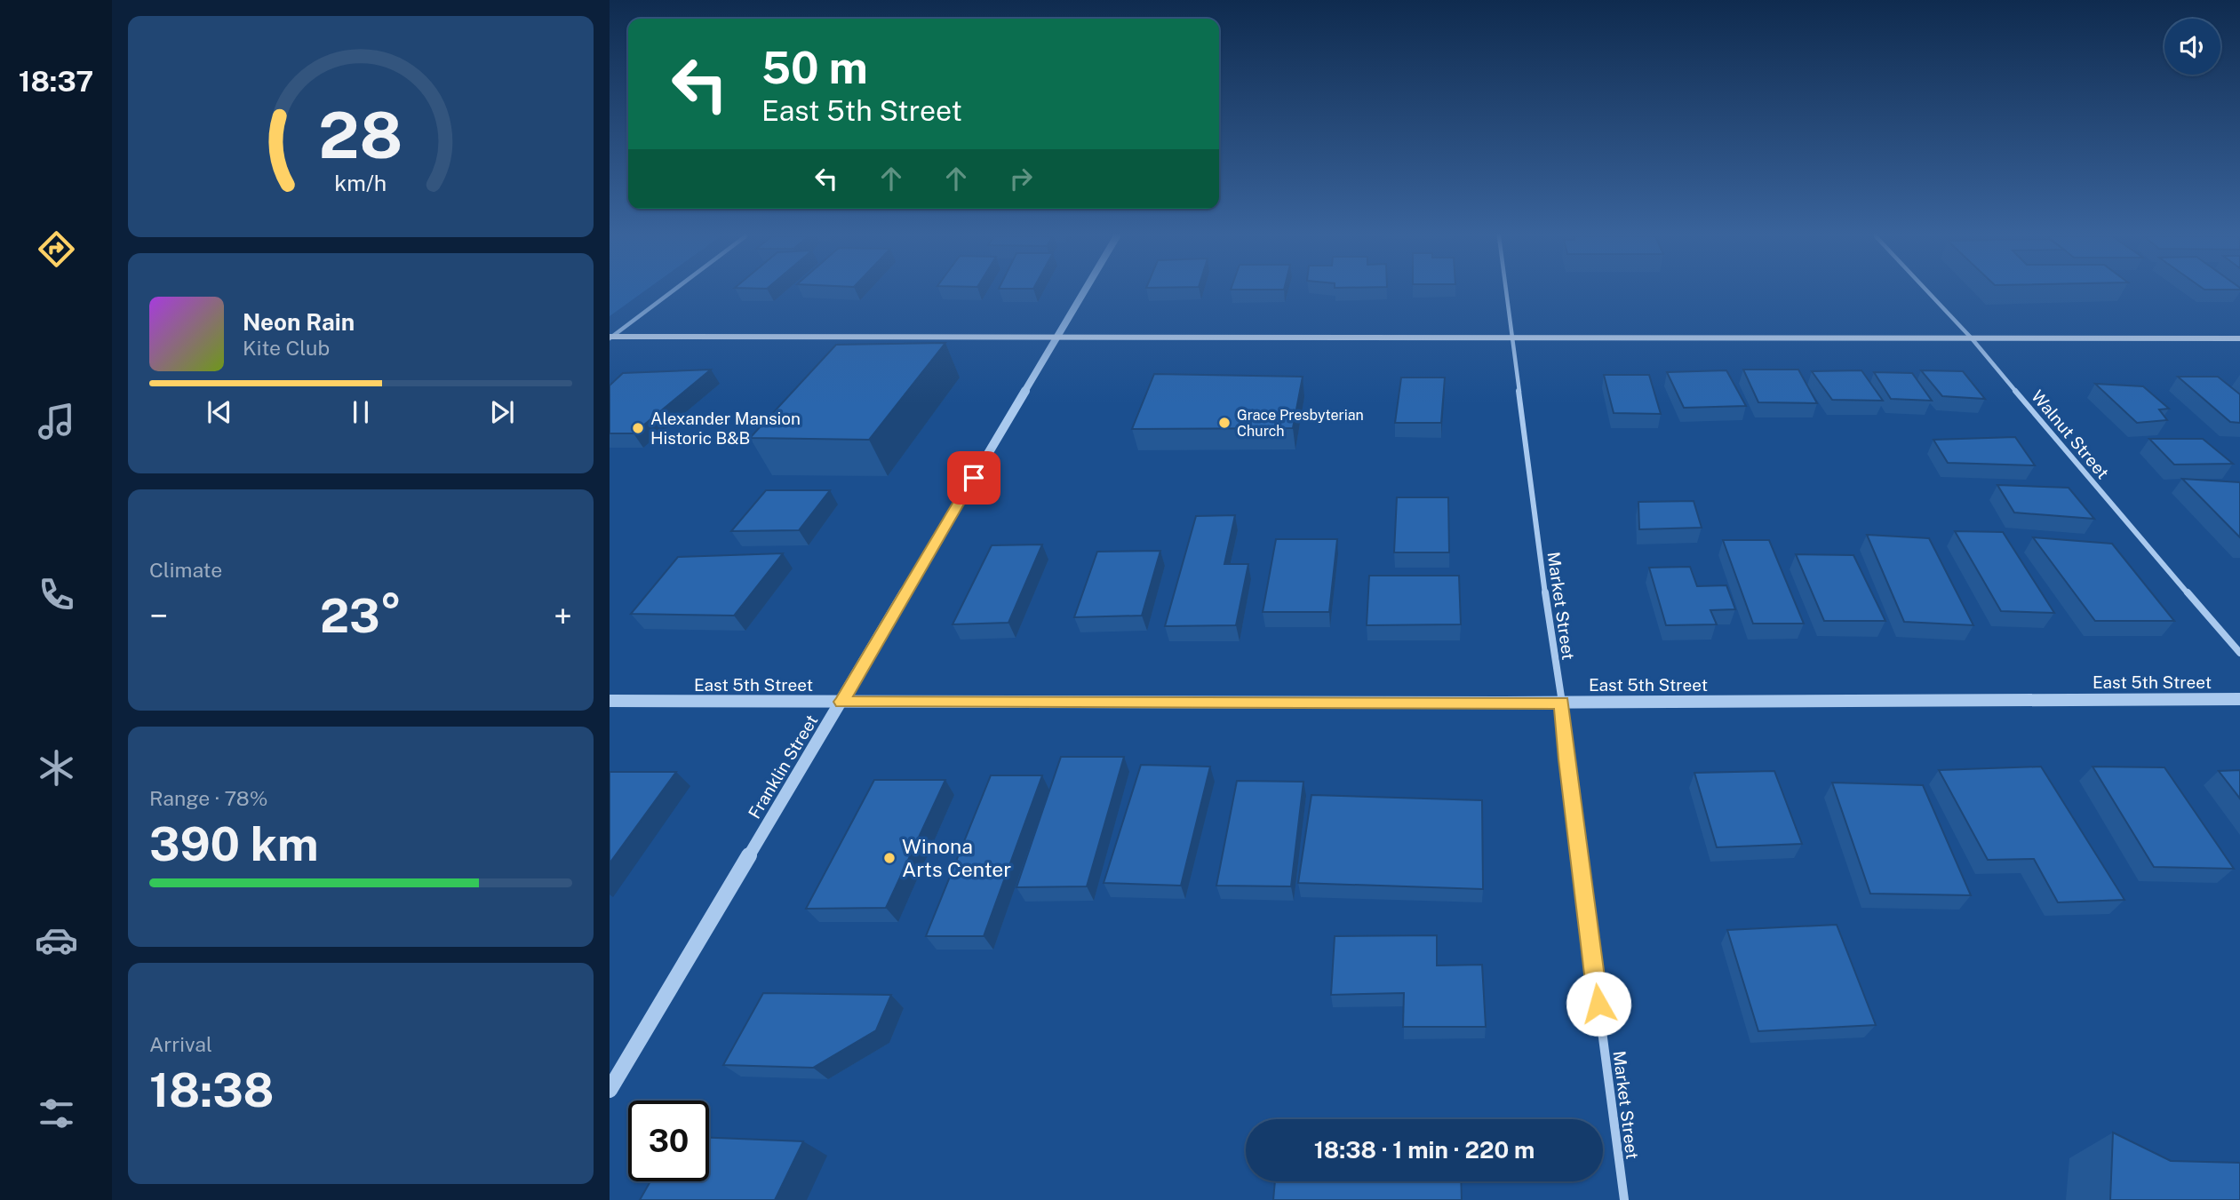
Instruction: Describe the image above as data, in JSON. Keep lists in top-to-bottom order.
{
  "streets": {
    "street": [
      "Walnut Street",
      "Market Street",
      "East 5th Street",
      "Franklin Street"
    ]
  },
  "crossings": [
    ["Market Street", "East 5th Street"],
    ["East 5th Street", "Franklin Street"]
  ],
  "places": ["Grace Presbyterian Church", "Alexander Mansion Historic B&B", "Winona Arts Center"],
  "page": {
    "tabs": "18:37",
    "turn": ["50 m", "East 5th Street"],
    "song": ["Neon Rain", "Kite Club"],
    "tile": [
      "Climate",
      ["Range · 78%", "390 km"],
      ["Arrival", "18:38"]
    ],
    "heat": ["−", "23°", "+"],
    "limit": "30",
    "trip": "18:38 · 1 min · 220 m",
    "gauge": ["28", "km/h"]
  }
}
